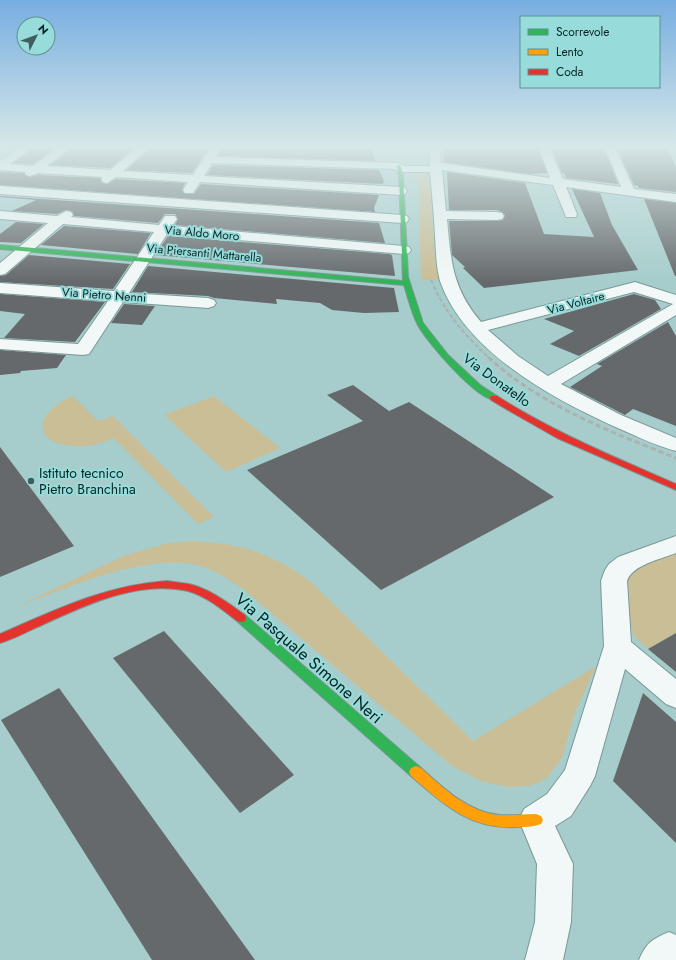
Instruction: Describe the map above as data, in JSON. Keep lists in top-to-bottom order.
{
  "streets": {
    "street": [
      "Via Aldo Moro",
      "Via Piersanti Mattarella",
      "Via Pietro Nenni",
      "Via Voltaire",
      "Via Donatello",
      "Via Pasquale Simone Neri"
    ]
  },
  "crossings": [
    ["Via Aldo Moro", "Via Donatello"],
    ["Via Piersanti Mattarella", "Via Donatello"]
  ],
  "places": ["Istituto tecnico Pietro Branchina"],
  "legend": ["Scorrevole", "Lento", "Coda"],
  "north": "top right"
}
